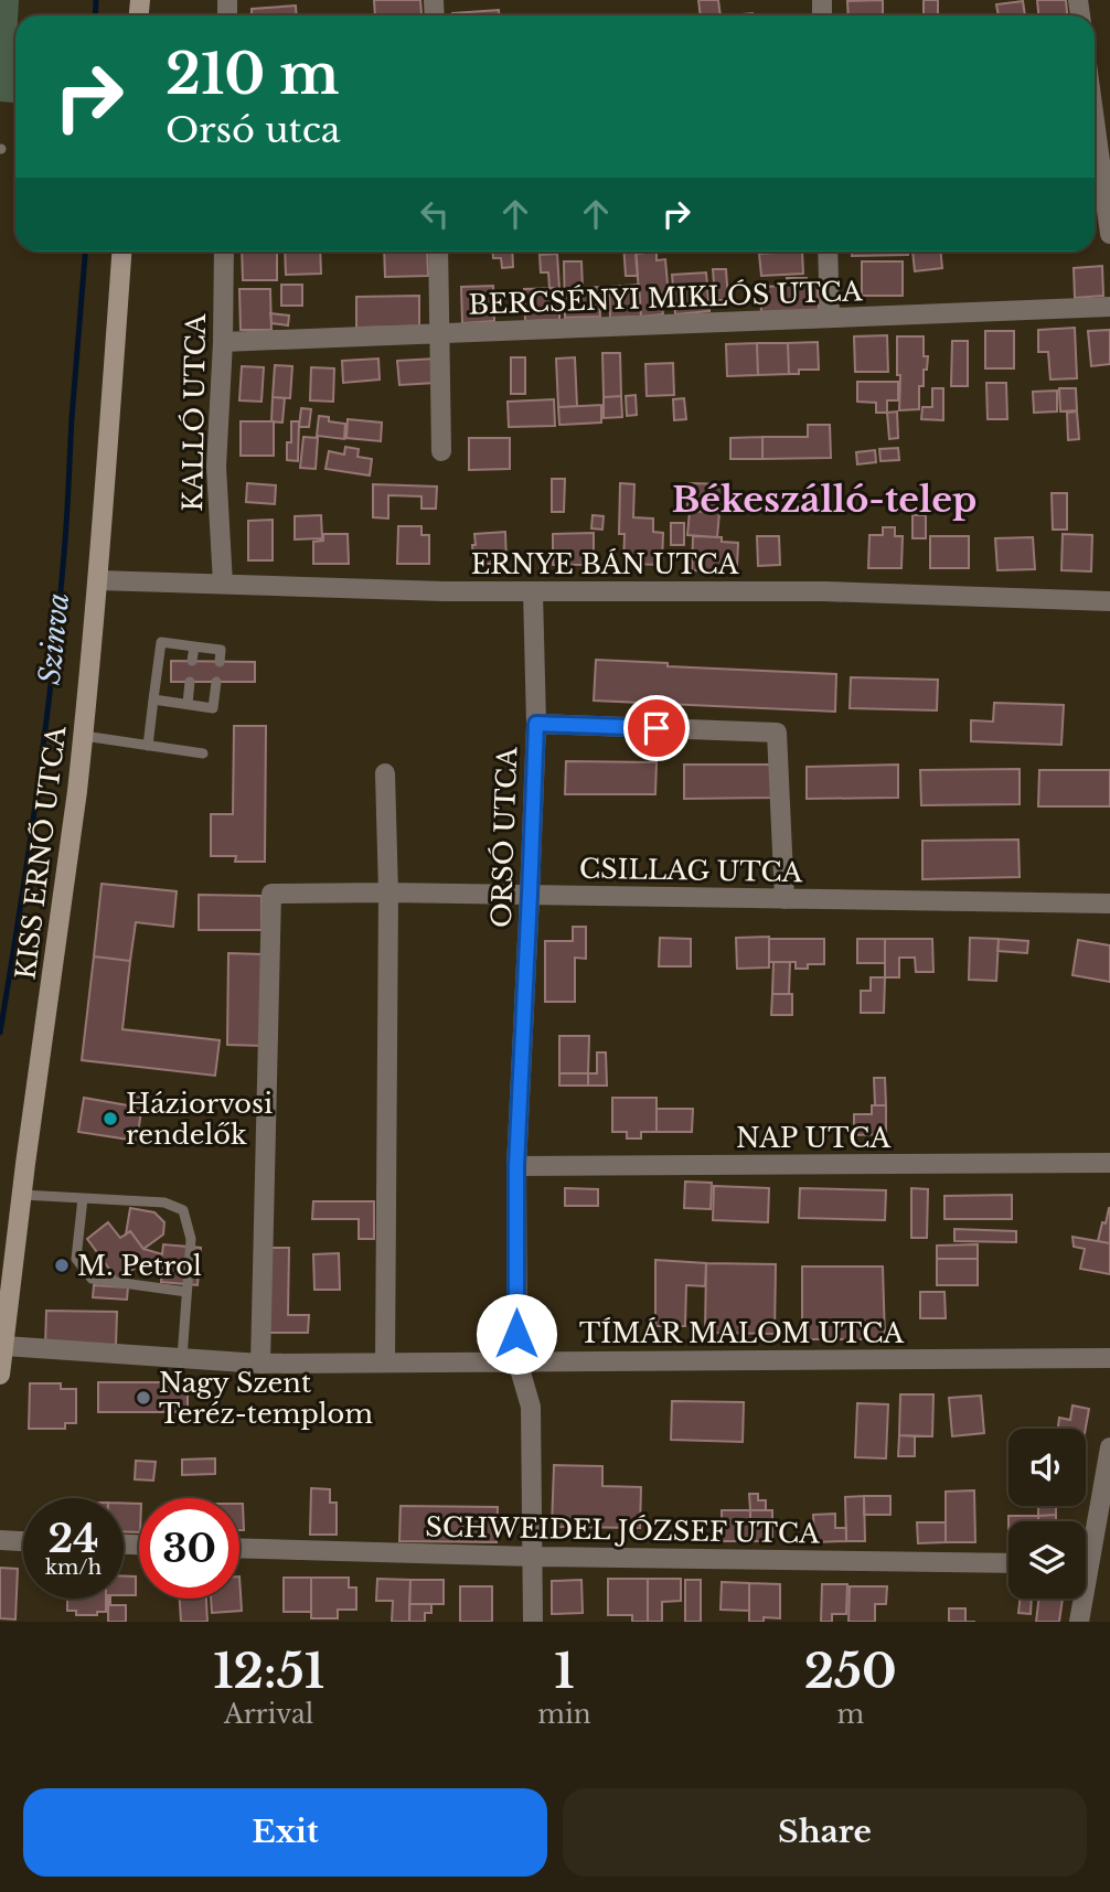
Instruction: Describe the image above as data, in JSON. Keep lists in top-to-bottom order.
{
  "streets": {
    "street": [
      "BERCSÉNYI MIKLÓS UTCA",
      "KALLÓ UTCA",
      "ERNYE BÁN UTCA",
      "ORSÓ UTCA",
      "KISS ERNŐ UTCA",
      "CSILLAG UTCA",
      "NAP UTCA",
      "TÍMÁR MALOM UTCA",
      "SCHWEIDEL JÓZSEF UTCA"
    ]
  },
  "crossings": [
    ["BERCSÉNYI MIKLÓS UTCA", "KALLÓ UTCA"],
    ["KALLÓ UTCA", "ERNYE BÁN UTCA"],
    ["ERNYE BÁN UTCA", "KISS ERNŐ UTCA"],
    ["ORSÓ UTCA", "CSILLAG UTCA"],
    ["ORSÓ UTCA", "NAP UTCA"],
    ["ORSÓ UTCA", "TÍMÁR MALOM UTCA"],
    ["ORSÓ UTCA", "SCHWEIDEL JÓZSEF UTCA"],
    ["KISS ERNŐ UTCA", "TÍMÁR MALOM UTCA"],
    ["CSILLAG UTCA", "TÍMÁR MALOM UTCA"]
  ],
  "districts": ["Békeszálló-telep"],
  "water": ["Szinva"],
  "places": ["Háziorvosi rendelők", "M. Petrol", "Nagy Szent Teréz-templom"],
  "page": {
    "turn": ["210 m", "Orsó utca"],
    "speed": "24 km/h",
    "limit": "30",
    "eta": [
      "12:51",
      "Arrival",
      "1",
      "min",
      "250",
      "m"
    ],
    "buttons": ["Exit", "Share"]
  }
}
